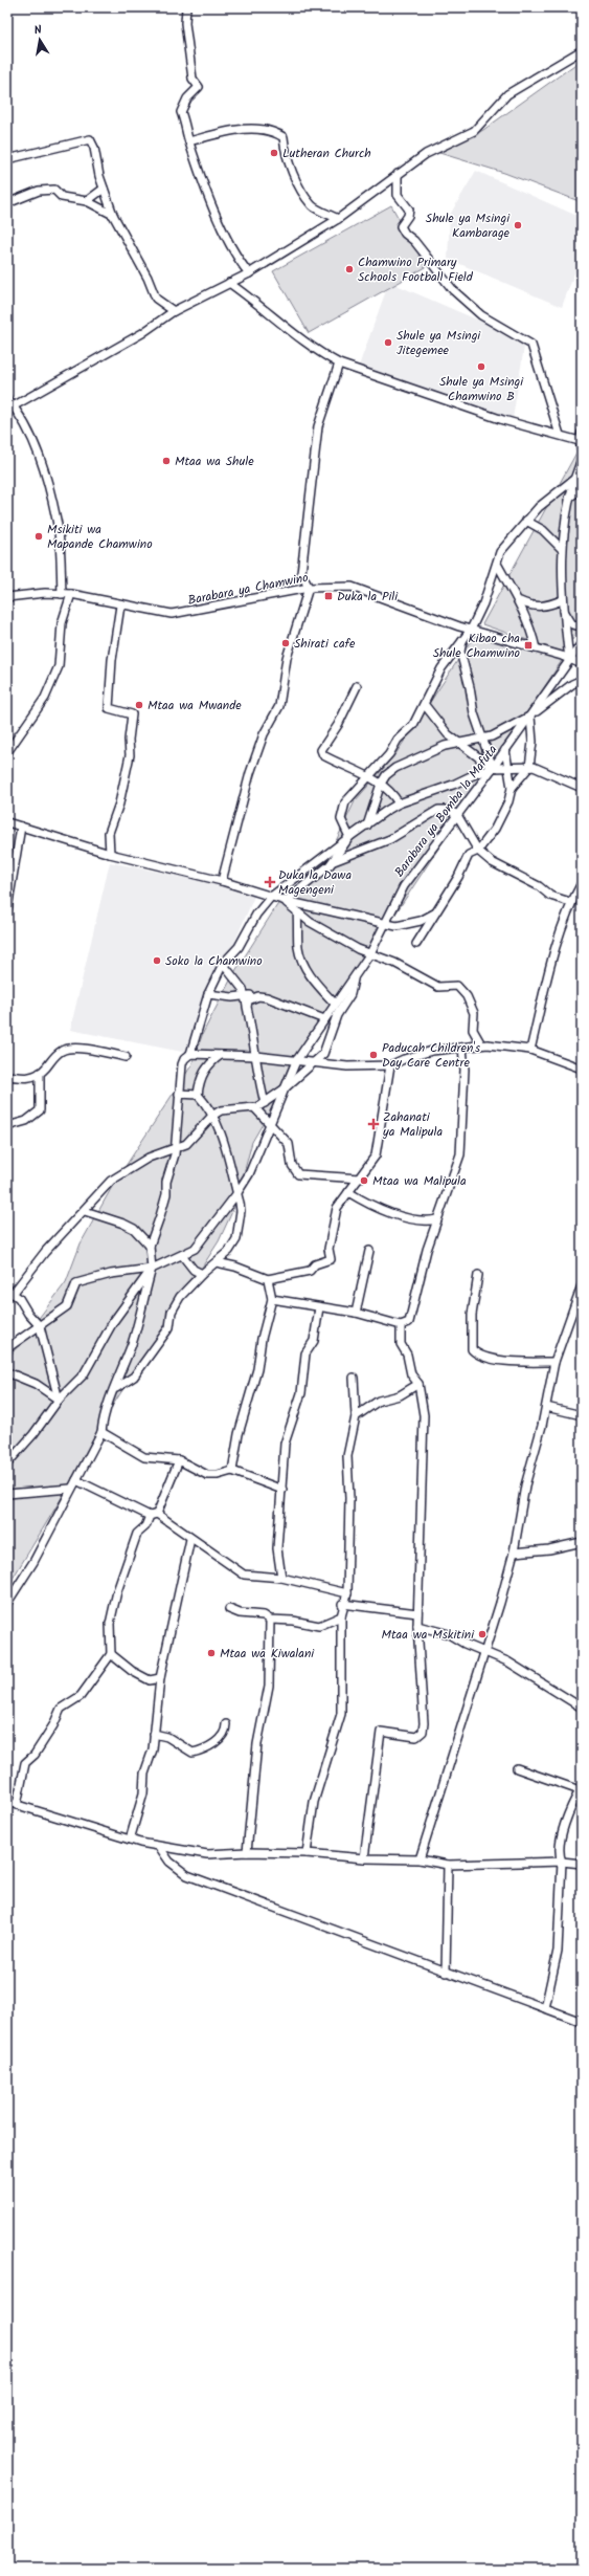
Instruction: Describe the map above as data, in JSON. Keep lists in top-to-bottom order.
{
  "streets": {
    "street": ["Barabara ya Chamwino", "Barabara ya Bomba la Mafuta"]
  },
  "crossings": [
    ["Barabara ya Chamwino", "Barabara ya Bomba la Mafuta"]
  ],
  "places": {
    "other": [
      "Lutheran Church",
      "Shule ya Msingi Kambarage",
      "Chamwino Primary Schools Football Field",
      "Shule ya Msingi Jitegemee",
      "Shule ya Msingi Chamwino B",
      "Mtaa wa Shule",
      "Msikiti wa Mapande Chamwino",
      "Shirati cafe",
      "Mtaa wa Mwande",
      "Soko la Chamwino",
      "Paducah Children's Day Care Centre",
      "Mtaa wa Malipula",
      "Mtaa wa Mskitini",
      "Mtaa wa Kiwalani"
    ],
    "transit": ["Duka la Pili", "Kibao cha Shule Chamwino"],
    "health": ["Duka la Dawa Magengeni", "Zahanati ya Malipula"]
  },
  "north": "top"
}
